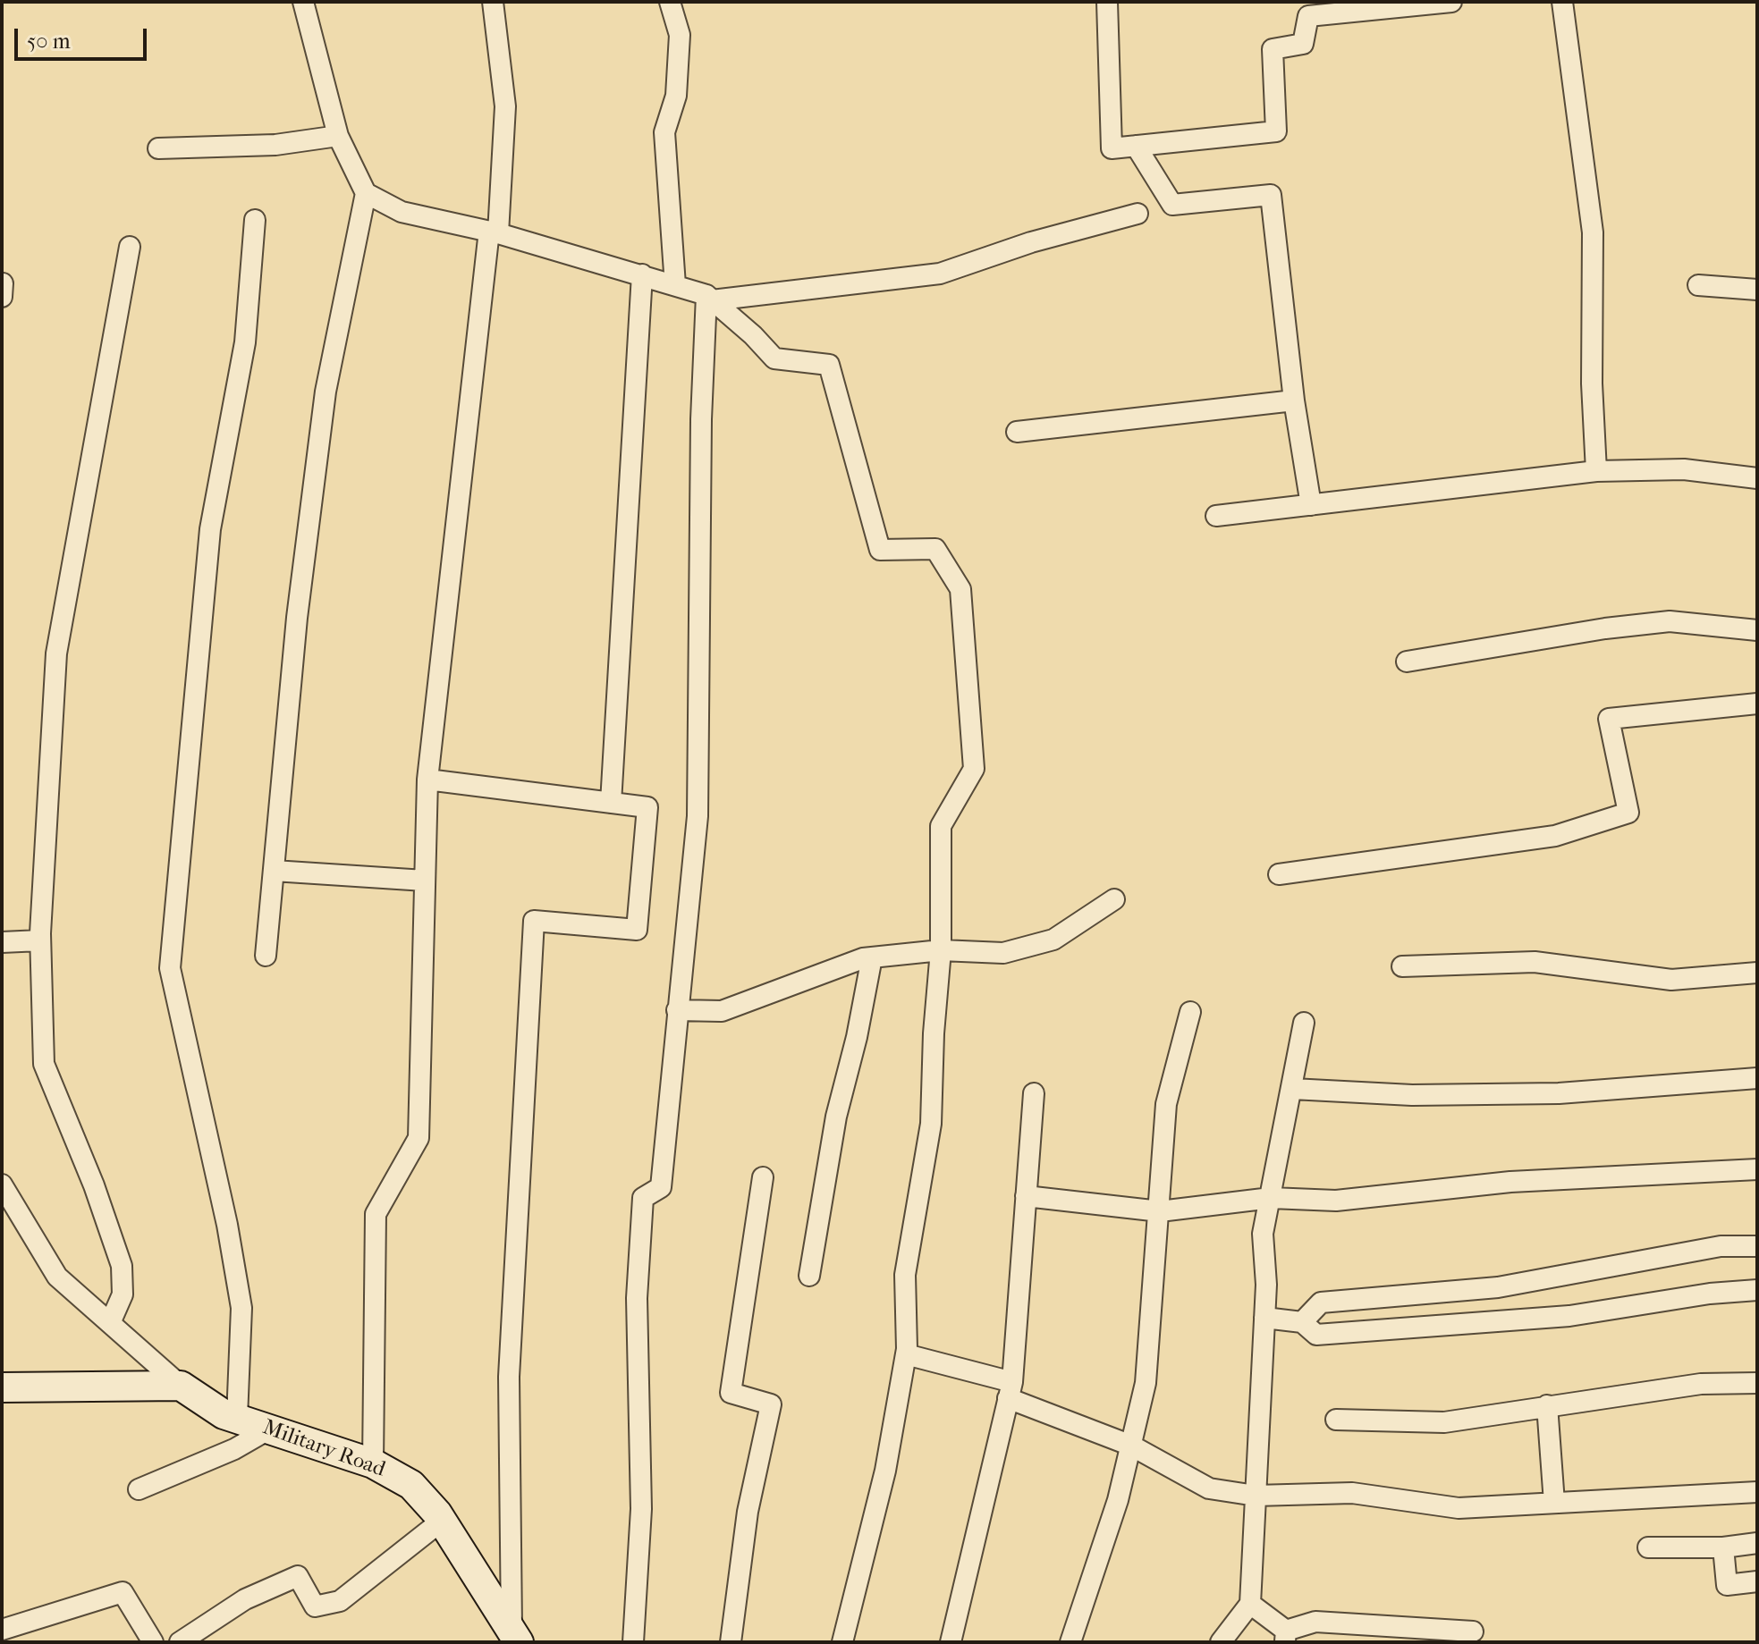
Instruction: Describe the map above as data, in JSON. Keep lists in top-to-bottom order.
{
  "streets": {
    "street": ["Military Road"]
  },
  "scale_bar": "50 m"
}
